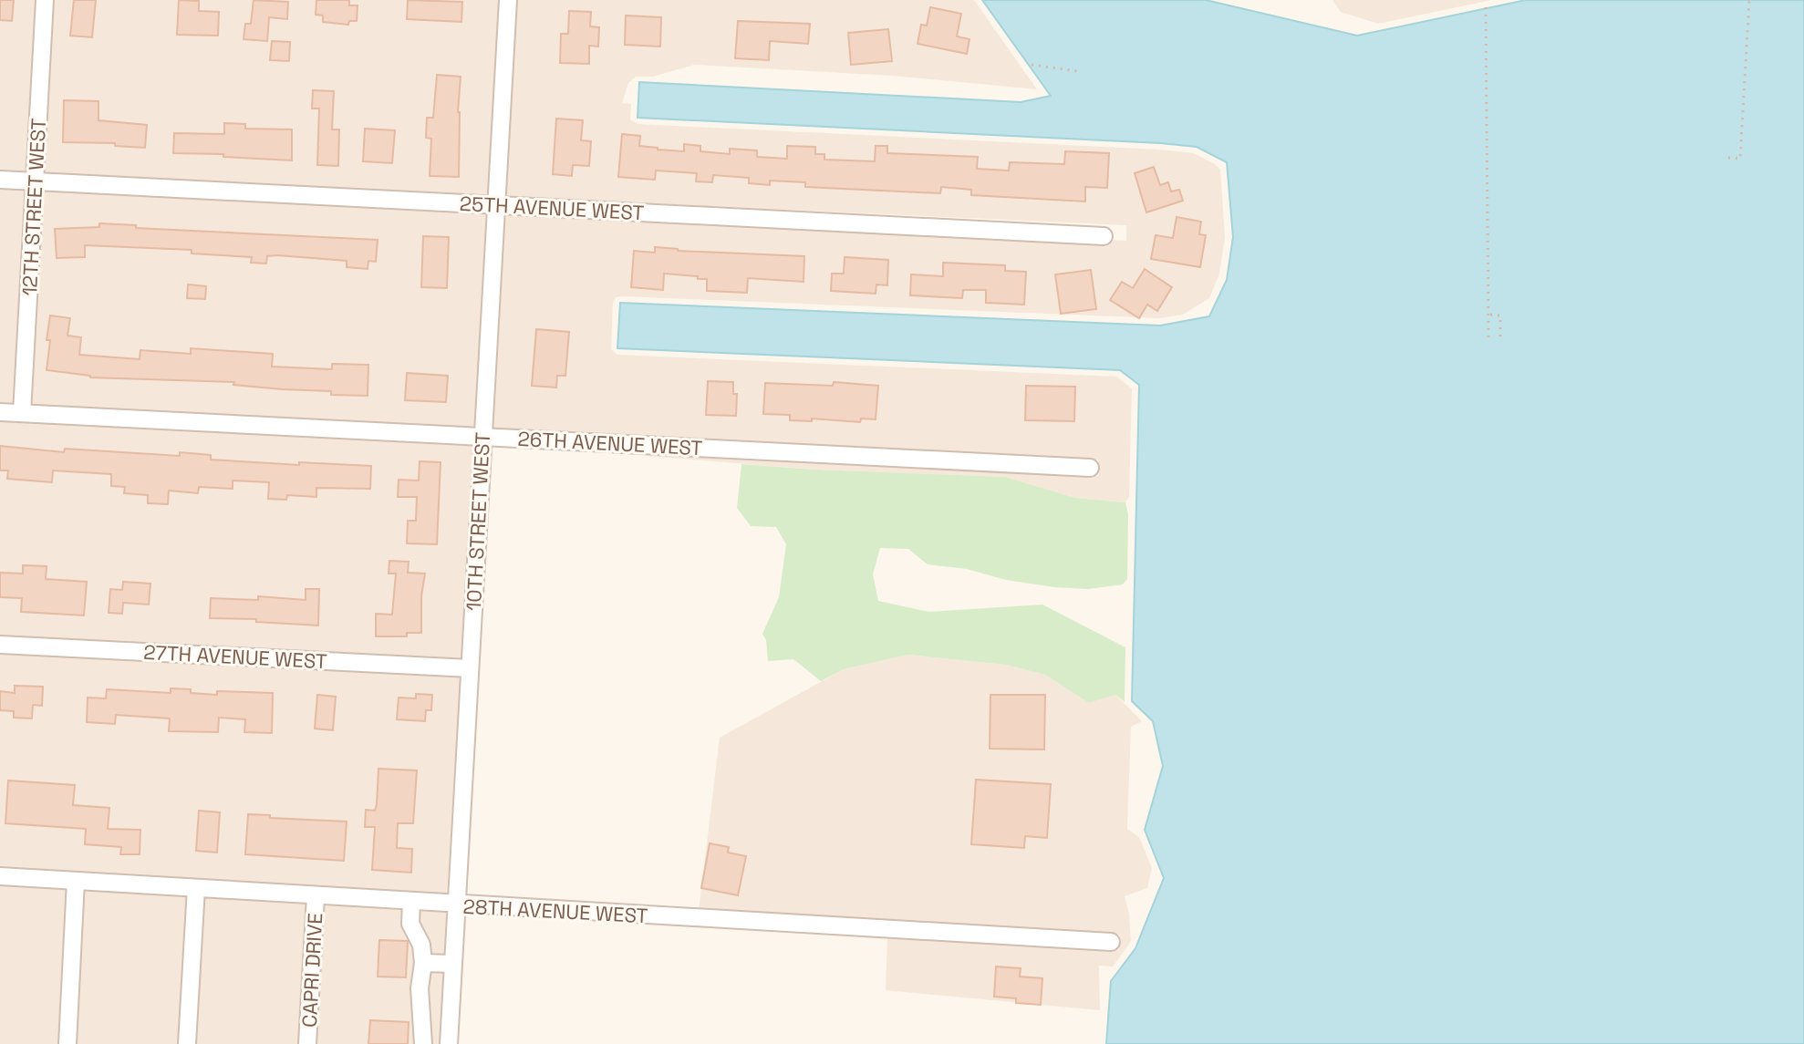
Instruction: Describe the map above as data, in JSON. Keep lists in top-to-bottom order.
{
  "streets": {
    "street": [
      "12TH STREET WEST",
      "25TH AVENUE WEST",
      "26TH AVENUE WEST",
      "10TH STREET WEST",
      "27TH AVENUE WEST",
      "28TH AVENUE WEST",
      "CAPRI DRIVE"
    ]
  },
  "crossings": [
    ["12TH STREET WEST", "25TH AVENUE WEST"],
    ["12TH STREET WEST", "26TH AVENUE WEST"],
    ["25TH AVENUE WEST", "10TH STREET WEST"],
    ["26TH AVENUE WEST", "10TH STREET WEST"],
    ["10TH STREET WEST", "27TH AVENUE WEST"],
    ["10TH STREET WEST", "28TH AVENUE WEST"],
    ["28TH AVENUE WEST", "CAPRI DRIVE"]
  ]
}
